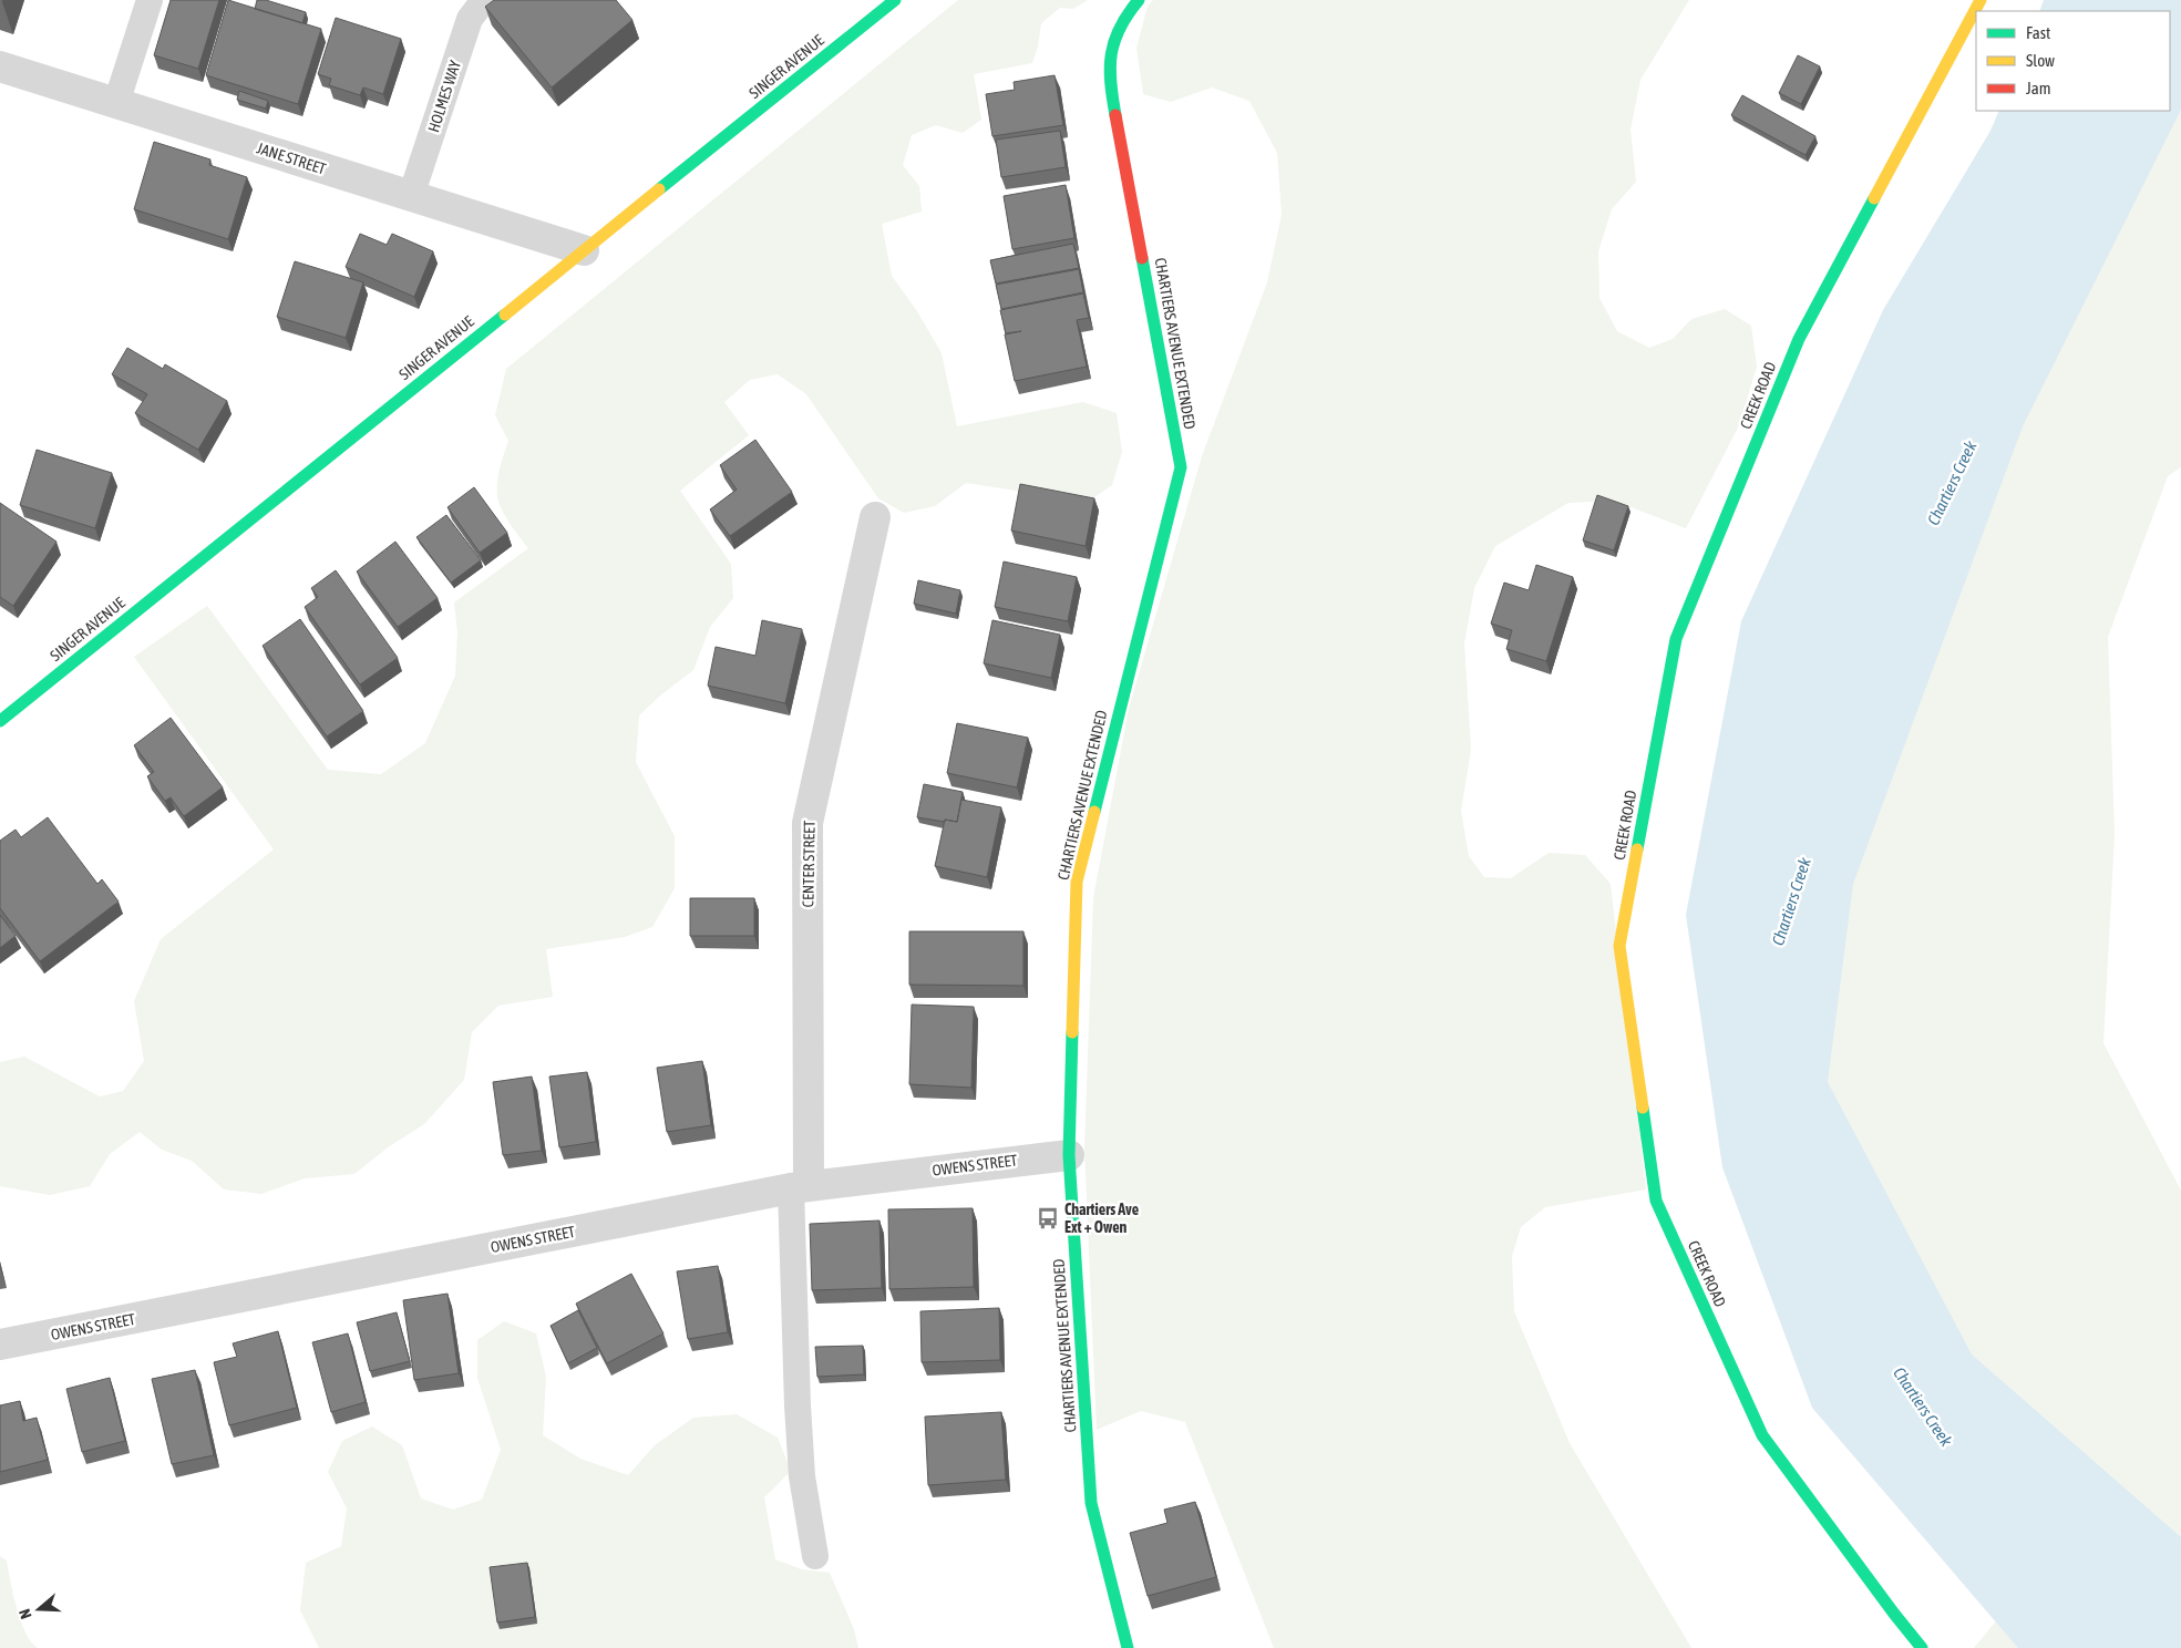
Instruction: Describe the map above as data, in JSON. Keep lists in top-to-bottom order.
{
  "streets": {
    "street": [
      "SINGER AVENUE",
      "JANE STREET",
      "CHARTIERS AVENUE EXTENDED",
      "CREEK ROAD",
      "CENTER STREET",
      "OWENS STREET"
    ],
    "lane": ["HOLMES WAY"]
  },
  "crossings": [
    ["SINGER AVENUE", "JANE STREET"],
    ["HOLMES WAY", "JANE STREET"],
    ["CHARTIERS AVENUE EXTENDED", "OWENS STREET"],
    ["CENTER STREET", "OWENS STREET"]
  ],
  "water": ["Chartiers Creek"],
  "places": {
    "bus stop": ["Chartiers Ave Ext + Owen"]
  },
  "legend": ["Fast", "Slow", "Jam"],
  "north": "left"
}
